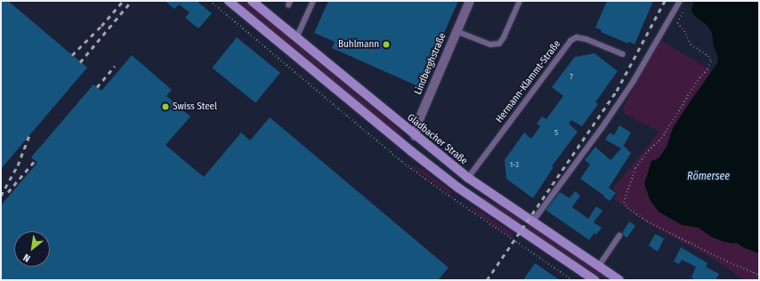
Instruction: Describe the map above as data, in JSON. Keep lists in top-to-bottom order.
{
  "streets": {
    "main road": ["Gladbacher Straße"],
    "street": ["Lindberghstraße"],
    "lane": ["Hermann-Klammt-Straße"]
  },
  "crossings": [
    ["Lindberghstraße", "Gladbacher Straße"],
    ["Hermann-Klammt-Straße", "Gladbacher Straße"]
  ],
  "water": ["Römersee"],
  "places": ["Buhlmann", "Swiss Steel"],
  "house_numbers": ["7", "5", "1-3"],
  "north": "bottom left"
}
